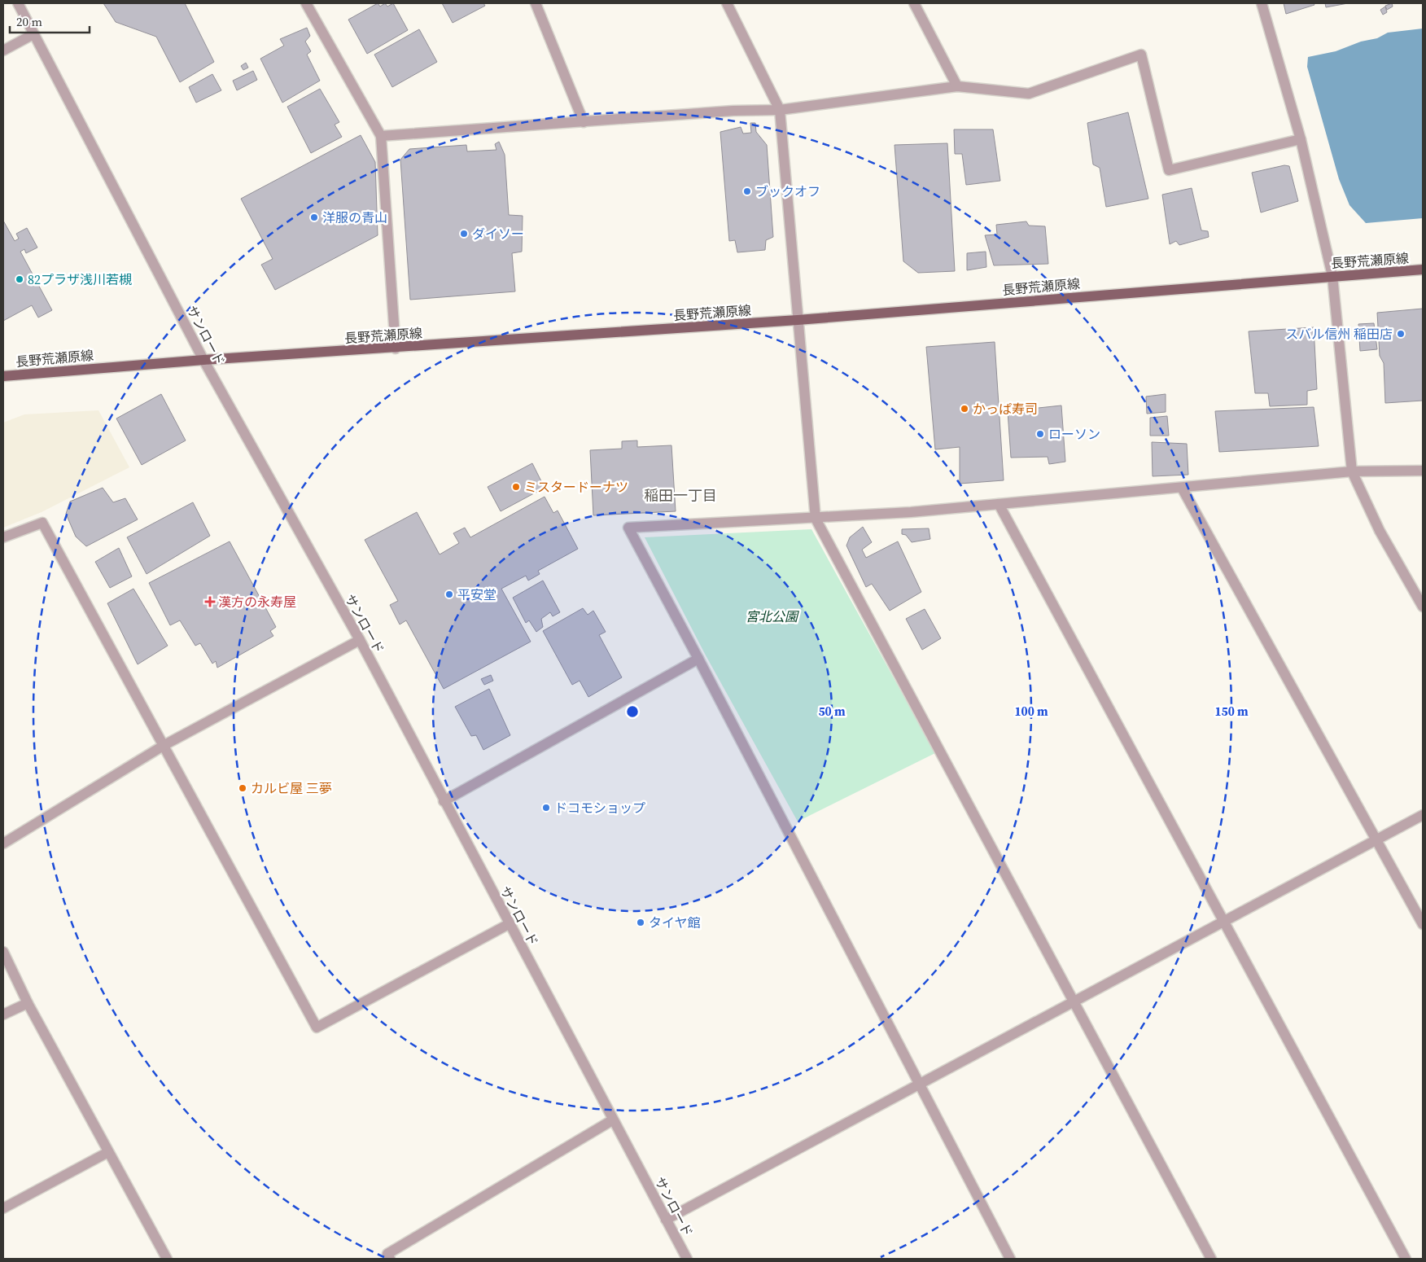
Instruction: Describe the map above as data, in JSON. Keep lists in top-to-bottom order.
{
  "streets": {
    "main road": ["長野荒瀬原線"],
    "street": ["サンロード"]
  },
  "crossings": [
    ["長野荒瀬原線", "サンロード"]
  ],
  "districts": ["稲田一丁目"],
  "parks": ["宮北公園"],
  "places": {
    "other": [
      "ブックオフ",
      "洋服の青山",
      "ダイソー",
      "82プラザ浅川若槻",
      "スバル信州 稲田店",
      "かっぱ寿司",
      "ローソン",
      "ミスタードーナツ",
      "平安堂",
      "カルビ屋 三夢",
      "ドコモショップ",
      "タイヤ館"
    ],
    "health": ["漢方の永寿屋"]
  },
  "scale_bar": "20 m",
  "rings": ["50 m", "100 m", "150 m"]
}
